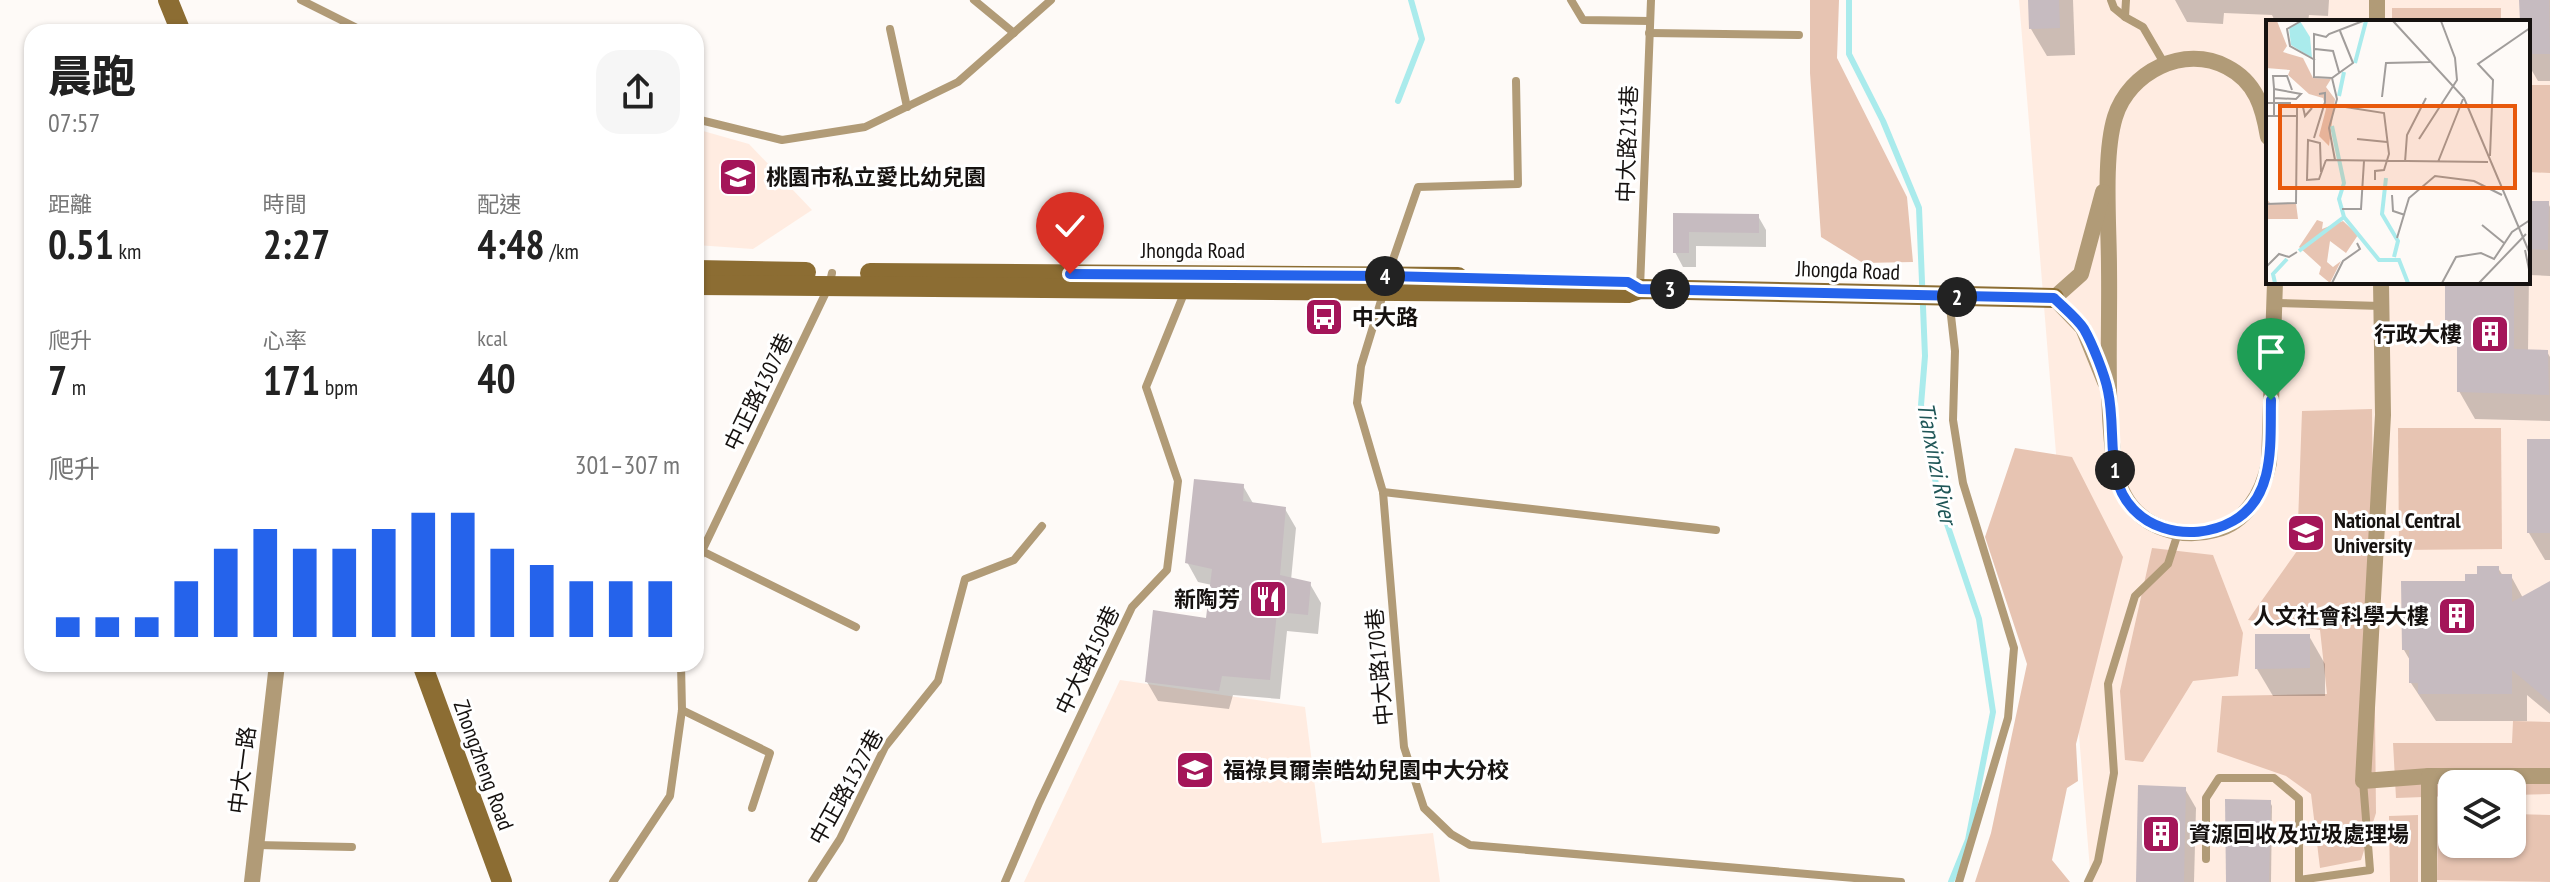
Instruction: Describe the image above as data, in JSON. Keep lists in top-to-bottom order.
{
  "streets": {
    "street": ["Jhongda Road", "Zhongzheng Road", "中大一路"],
    "lane": [
      "中大路213巷",
      "中正路1307巷",
      "中大路150巷",
      "中大路170巷",
      "中正路1327巷"
    ]
  },
  "crossings": [
    ["中大路213巷", "Jhongda Road"],
    ["Jhongda Road", "中正路1307巷"],
    ["Jhongda Road", "中大路150巷"],
    ["Jhongda Road", "中大路170巷"]
  ],
  "water": ["Tianxinzi River"],
  "places": {
    "school or university": ["桃園市私立愛比幼兒園", "National Central University", "福祿貝爾崇皓幼兒園中大分校"],
    "bus stop": ["中大路"],
    "building": ["行政大樓", "人文社會科學大樓", "資源回收及垃圾處理場"],
    "restaurant": ["新陶芳"]
  },
  "page": {
    "heading": ["晨跑", "07:57"],
    "stats": [
      ["距離", "0.51 km"],
      ["時間", "2:27"],
      ["配速", "4:48 /km"],
      ["爬升", "7 m"],
      ["心率", "171 bpm"],
      ["kcal", "40"]
    ],
    "pins": [
      "4",
      "3",
      "2",
      "1"
    ],
    "chart": ["爬升", "301–307 m"]
  }
}
